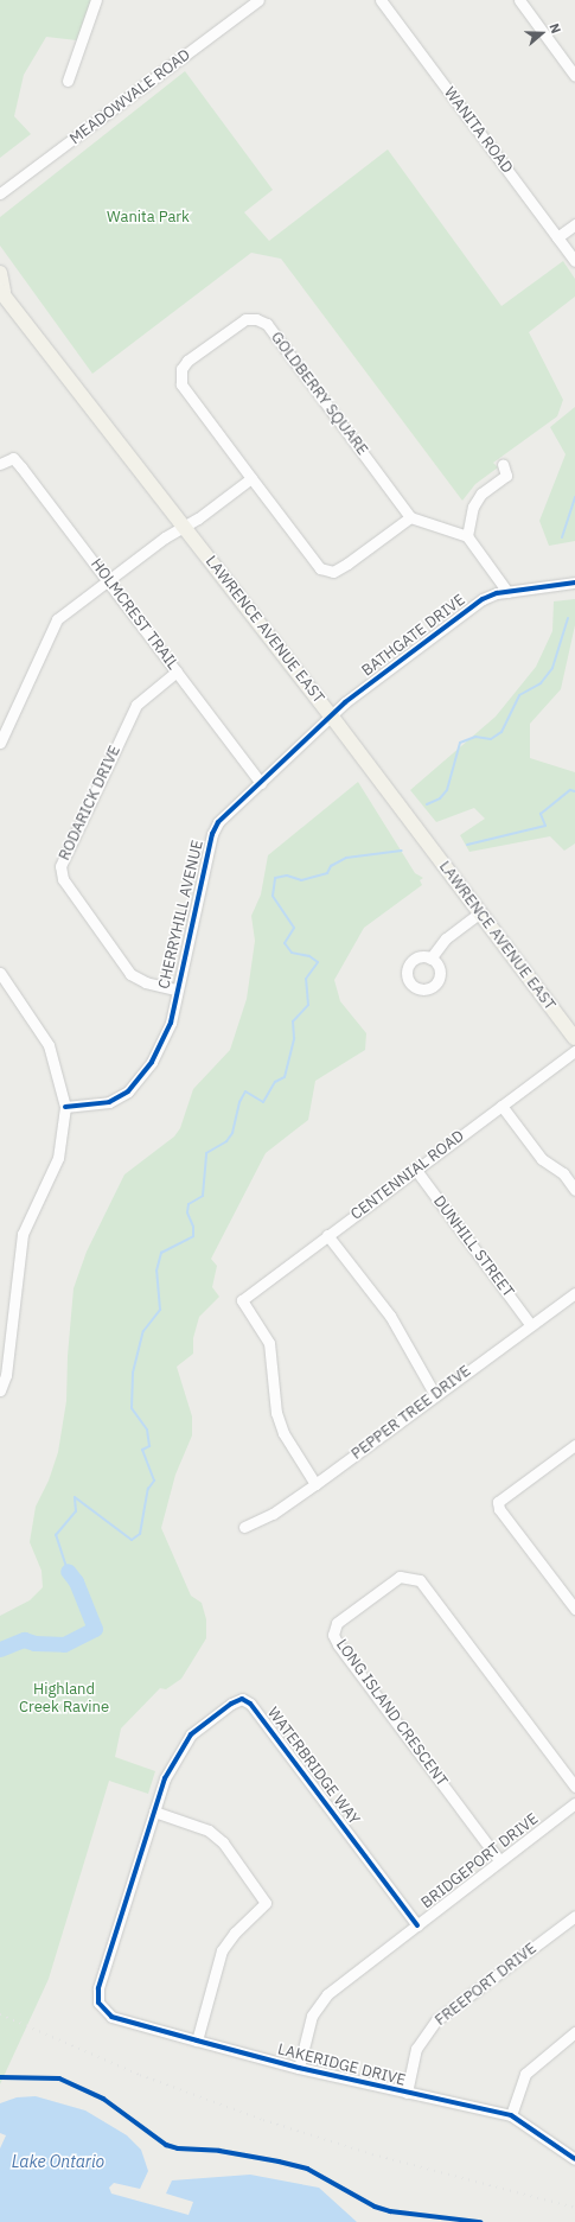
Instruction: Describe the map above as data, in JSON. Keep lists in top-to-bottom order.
{
  "streets": {
    "main road": ["LAWRENCE AVENUE EAST"],
    "street": [
      "MEADOWVALE ROAD",
      "WANITA ROAD",
      "GOLDBERRY SQUARE",
      "HOLMCREST TRAIL",
      "BATHGATE DRIVE",
      "RODARICK DRIVE",
      "CHERRYHILL AVENUE",
      "CENTENNIAL ROAD",
      "DUNHILL STREET",
      "PEPPER TREE DRIVE",
      "LONG ISLAND CRESCENT",
      "WATERBRIDGE WAY",
      "BRIDGEPORT DRIVE",
      "FREEPORT DRIVE",
      "LAKERIDGE DRIVE"
    ]
  },
  "crossings": [
    ["HOLMCREST TRAIL", "RODARICK DRIVE"],
    ["HOLMCREST TRAIL", "CHERRYHILL AVENUE"],
    ["LAWRENCE AVENUE EAST", "BATHGATE DRIVE"],
    ["LAWRENCE AVENUE EAST", "CHERRYHILL AVENUE"],
    ["BATHGATE DRIVE", "CHERRYHILL AVENUE"],
    ["RODARICK DRIVE", "CHERRYHILL AVENUE"],
    ["CENTENNIAL ROAD", "DUNHILL STREET"],
    ["CENTENNIAL ROAD", "PEPPER TREE DRIVE"],
    ["DUNHILL STREET", "PEPPER TREE DRIVE"],
    ["LONG ISLAND CRESCENT", "BRIDGEPORT DRIVE"],
    ["WATERBRIDGE WAY", "BRIDGEPORT DRIVE"],
    ["WATERBRIDGE WAY", "LAKERIDGE DRIVE"],
    ["BRIDGEPORT DRIVE", "LAKERIDGE DRIVE"],
    ["FREEPORT DRIVE", "LAKERIDGE DRIVE"]
  ],
  "water": ["Lake Ontario"],
  "parks": ["Wanita Park", "Highland Creek Ravine"],
  "north": "right"
}
